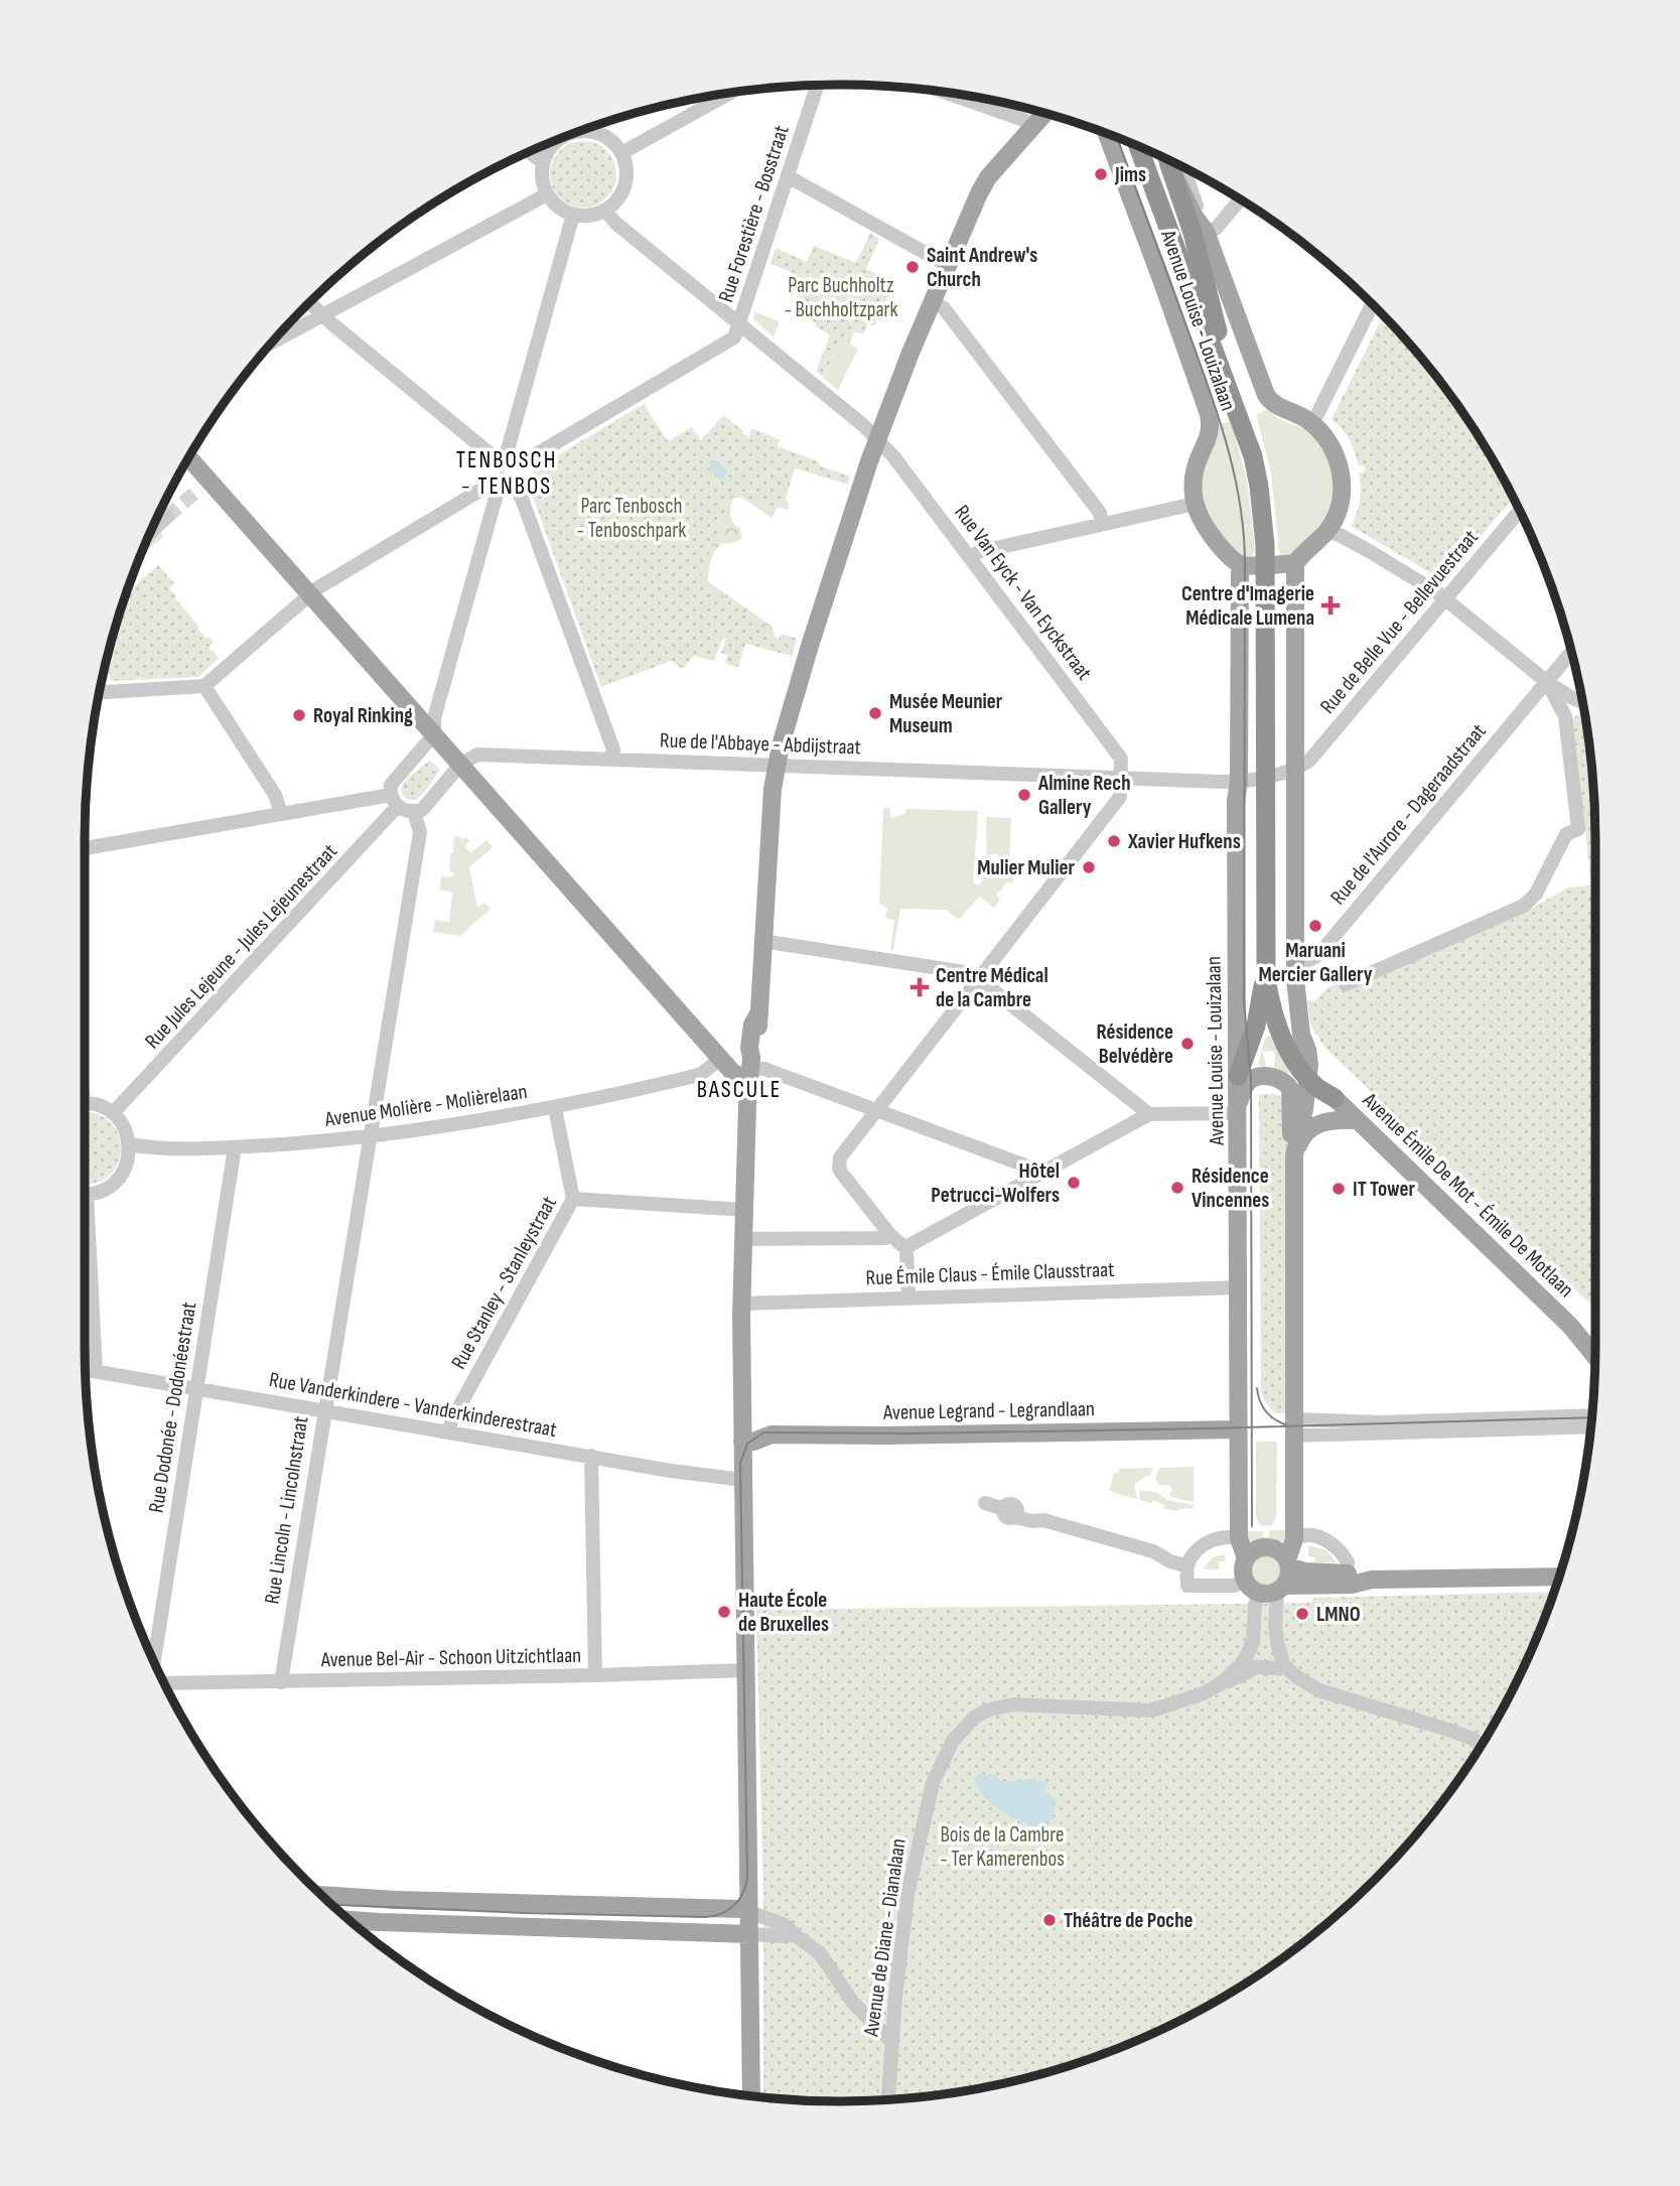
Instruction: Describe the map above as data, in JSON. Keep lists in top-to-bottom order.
{
  "streets": {
    "highway": ["Avenue Louise - Louizalaan"],
    "main road": ["Avenue Émile De Mot - Émile De Motlaan", "Avenue Legrand - Legrandlaan"],
    "street": [
      "Rue Forestière - Bosstraat",
      "Rue Van Eyck - Van Eyckstraat",
      "Rue de Belle Vue - Bellevuestraat",
      "Rue de l'Abbaye - Abdijstraat",
      "Rue de l'Aurore - Dageraadstraat",
      "Rue Jules Lejeune - Jules Lejeunestraat",
      "Avenue Molière - Molièrelaan",
      "Rue Émile Claus - Émile Clausstraat",
      "Rue Stanley - Stanleystraat",
      "Rue Vanderkindere - Vanderkinderestraat",
      "Rue Dodonée - Dodonéestraat",
      "Rue Lincoln - Lincolnstraat",
      "Avenue Bel-Air - Schoon Uitzichtlaan",
      "Avenue de Diane - Dianalaan"
    ]
  },
  "crossings": [
    ["Rue Forestière - Bosstraat", "Rue Van Eyck - Van Eyckstraat"],
    ["Avenue Louise - Louizalaan", "Rue de Belle Vue - Bellevuestraat"],
    ["Avenue Louise - Louizalaan", "Rue de l'Abbaye - Abdijstraat"],
    ["Avenue Louise - Louizalaan", "Rue de l'Aurore - Dageraadstraat"],
    ["Avenue Louise - Louizalaan", "Avenue Émile De Mot - Émile De Motlaan"],
    ["Avenue Louise - Louizalaan", "Rue Émile Claus - Émile Clausstraat"],
    ["Avenue Louise - Louizalaan", "Avenue Legrand - Legrandlaan"],
    ["Avenue Louise - Louizalaan", "Avenue de Diane - Dianalaan"],
    ["Rue Van Eyck - Van Eyckstraat", "Rue de l'Abbaye - Abdijstraat"],
    ["Rue de Belle Vue - Bellevuestraat", "Rue de l'Abbaye - Abdijstraat"],
    ["Avenue Molière - Molièrelaan", "Rue Stanley - Stanleystraat"],
    ["Avenue Molière - Molièrelaan", "Rue Dodonée - Dodonéestraat"],
    ["Avenue Molière - Molièrelaan", "Rue Lincoln - Lincolnstraat"],
    ["Rue Stanley - Stanleystraat", "Rue Vanderkindere - Vanderkinderestraat"],
    ["Rue Vanderkindere - Vanderkinderestraat", "Rue Dodonée - Dodonéestraat"],
    ["Rue Vanderkindere - Vanderkinderestraat", "Rue Lincoln - Lincolnstraat"],
    ["Rue Lincoln - Lincolnstraat", "Avenue Bel-Air - Schoon Uitzichtlaan"]
  ],
  "districts": ["TENBOSCH - TENBOS", "BASCULE"],
  "parks": ["Parc Buchholtz - Buchholtzpark", "Parc Tenbosch - Tenboschpark", "Bois de la Cambre - Ter Kamerenbos"],
  "places": {
    "other": [
      "Jims",
      "Saint Andrew's Church",
      "Musée Meunier Museum",
      "Royal Rinking",
      "Almine Rech Gallery",
      "Xavier Hufkens",
      "Mulier Mulier",
      "Maruani Mercier Gallery",
      "Résidence Belvédère",
      "Hôtel Petrucci-Wolfers",
      "Résidence Vincennes",
      "IT Tower",
      "Haute École de Bruxelles",
      "LMNO",
      "Théâtre de Poche"
    ],
    "health": ["Centre d'Imagerie Médicale Lumena", "Centre Médical de la Cambre"]
  }
}
